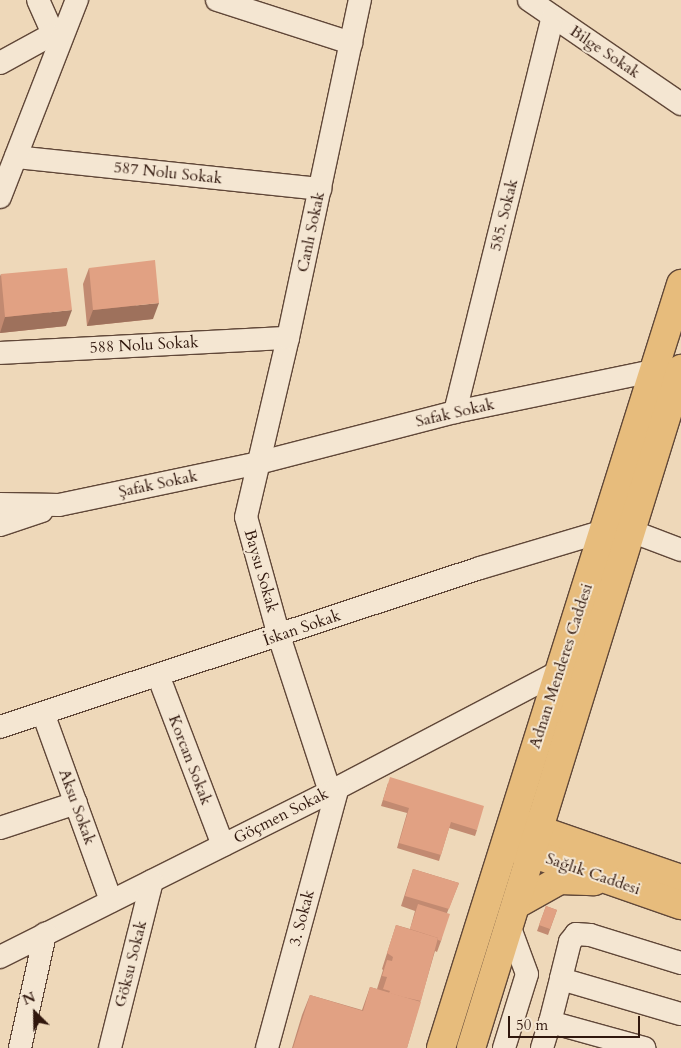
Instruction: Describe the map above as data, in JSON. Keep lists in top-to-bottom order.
{
  "streets": {
    "main road": ["Adnan Menderes Caddesi", "Sağlık Caddesi"],
    "street": [
      "Bilge Sokak",
      "587 Nolu Sokak",
      "585. Sokak",
      "Canlı Sokak",
      "588 Nolu Sokak",
      "Safak Sokak",
      "Şafak Sokak",
      "Baysu Sokak",
      "İskan Sokak",
      "Korcan Sokak",
      "Aksu Sokak",
      "Göçmen Sokak",
      "3. Sokak",
      "Göksu Sokak"
    ]
  },
  "crossings": [
    ["Bilge Sokak", "585. Sokak"],
    ["587 Nolu Sokak", "Canlı Sokak"],
    ["585. Sokak", "Safak Sokak"],
    ["Canlı Sokak", "588 Nolu Sokak"],
    ["Canlı Sokak", "Safak Sokak"],
    ["Canlı Sokak", "Şafak Sokak"],
    ["Canlı Sokak", "Baysu Sokak"],
    ["Safak Sokak", "Şafak Sokak"],
    ["Safak Sokak", "Baysu Sokak"],
    ["Safak Sokak", "Adnan Menderes Caddesi"],
    ["Şafak Sokak", "Baysu Sokak"],
    ["Baysu Sokak", "İskan Sokak"],
    ["Baysu Sokak", "Göçmen Sokak"],
    ["Baysu Sokak", "3. Sokak"],
    ["İskan Sokak", "Adnan Menderes Caddesi"],
    ["İskan Sokak", "Korcan Sokak"],
    ["İskan Sokak", "Aksu Sokak"],
    ["Adnan Menderes Caddesi", "Göçmen Sokak"],
    ["Adnan Menderes Caddesi", "Sağlık Caddesi"],
    ["Korcan Sokak", "Göçmen Sokak"],
    ["Aksu Sokak", "Göçmen Sokak"],
    ["Göçmen Sokak", "3. Sokak"],
    ["Göçmen Sokak", "Göksu Sokak"]
  ],
  "scale_bar": "50 m",
  "north": "top left"
}
